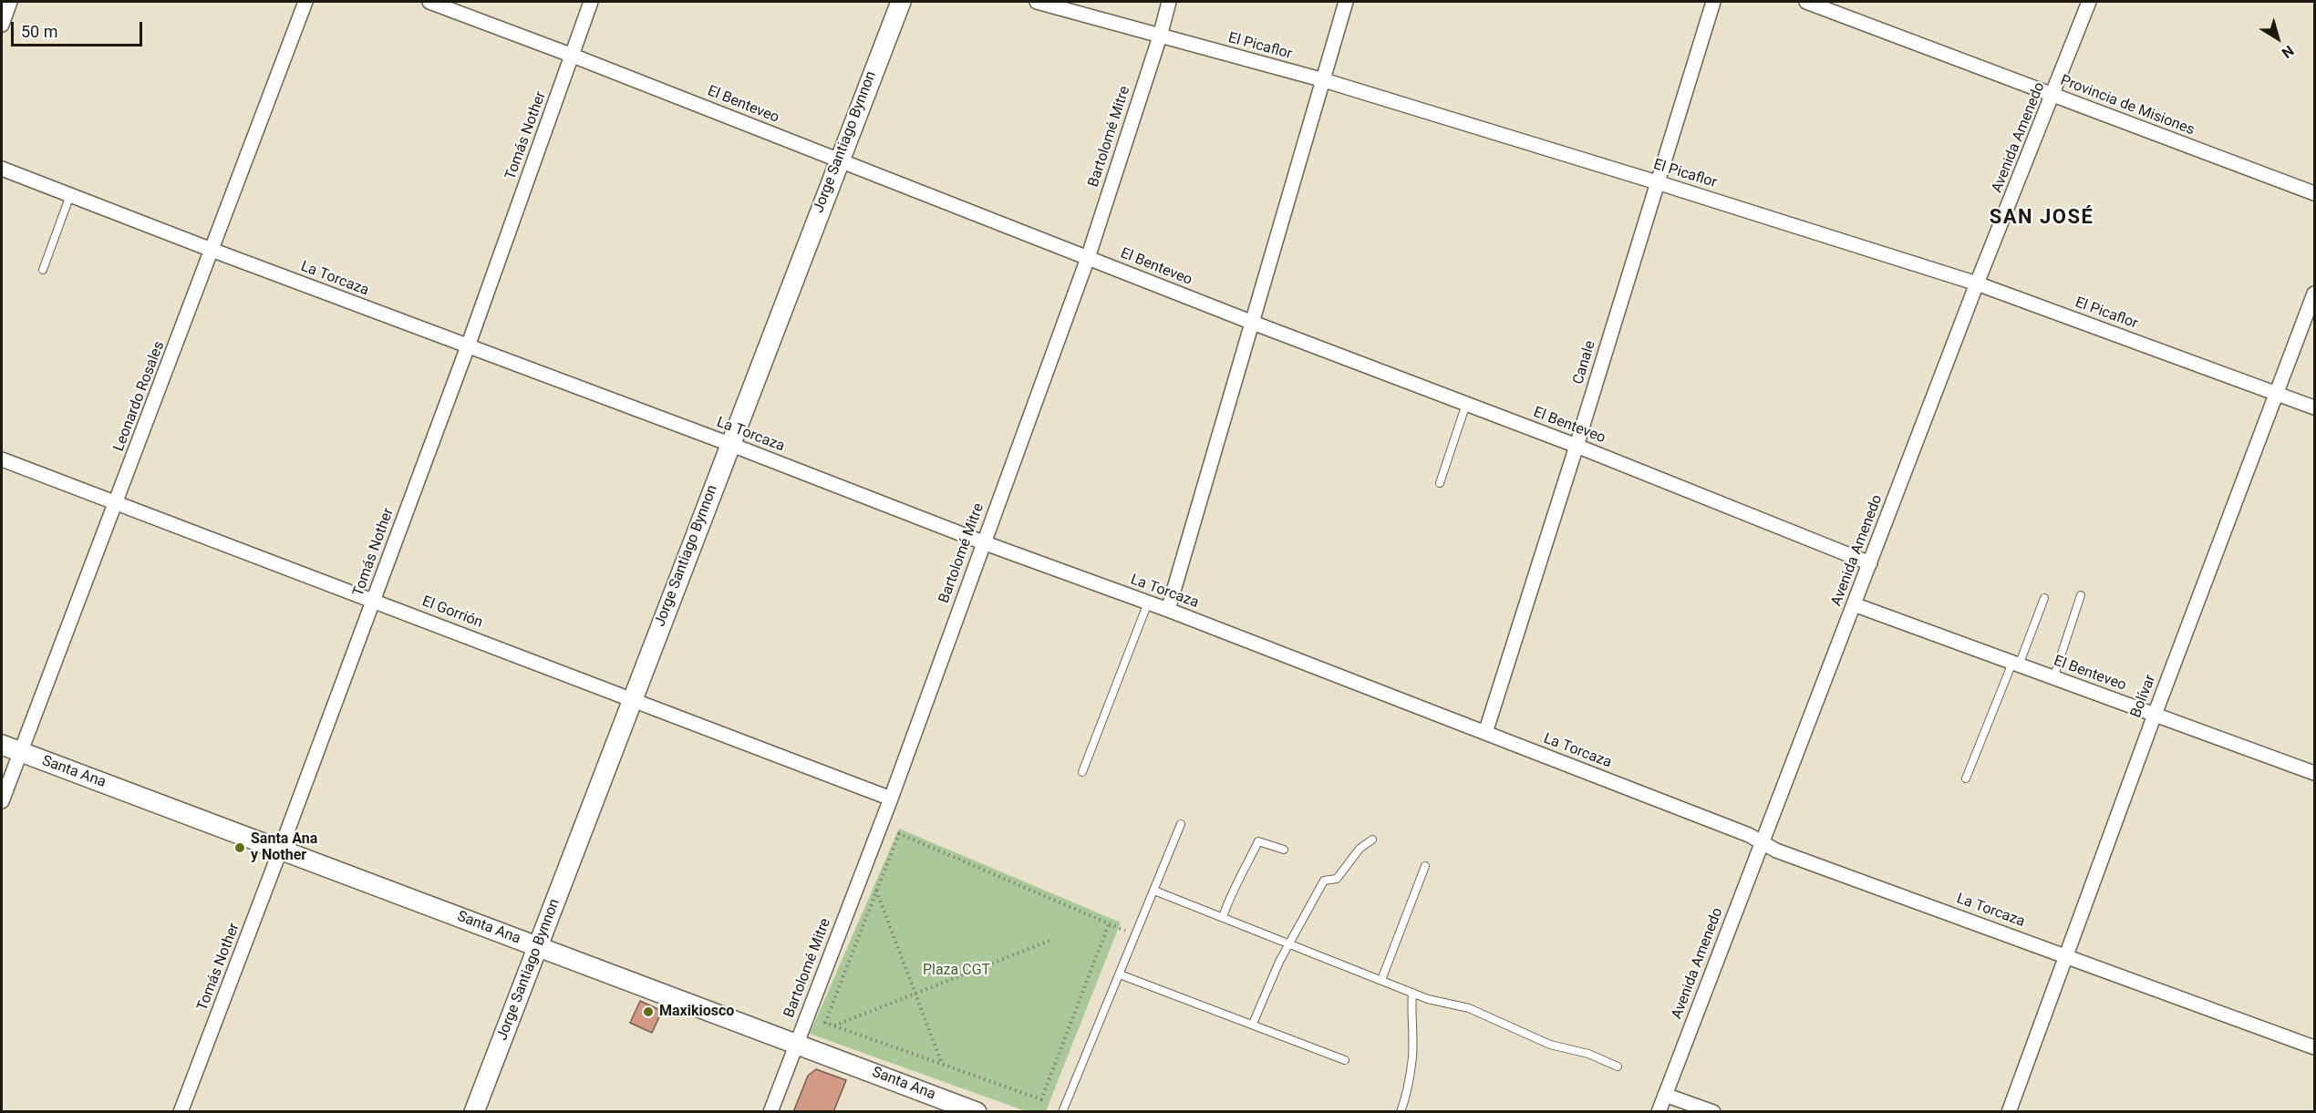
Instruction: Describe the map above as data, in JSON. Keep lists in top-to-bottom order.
{
  "streets": {
    "street": [
      "El Picaflor",
      "El Benteveo",
      "Provincia de Misiones",
      "Tomás Nother",
      "Bartolomé Mitre",
      "Avenida Amenedo",
      "Jorge Santiago Bynnon",
      "La Torcaza",
      "Canale",
      "Leonardo Rosales",
      "El Gorrión",
      "Bolívar",
      "Santa Ana"
    ]
  },
  "crossings": [
    ["El Picaflor", "Bartolomé Mitre"],
    ["El Picaflor", "Avenida Amenedo"],
    ["El Picaflor", "Canale"],
    ["El Picaflor", "Bolívar"],
    ["El Benteveo", "Tomás Nother"],
    ["El Benteveo", "Bartolomé Mitre"],
    ["El Benteveo", "Avenida Amenedo"],
    ["El Benteveo", "Jorge Santiago Bynnon"],
    ["El Benteveo", "Canale"],
    ["El Benteveo", "Bolívar"],
    ["Provincia de Misiones", "Avenida Amenedo"],
    ["Tomás Nother", "La Torcaza"],
    ["Tomás Nother", "El Gorrión"],
    ["Tomás Nother", "Santa Ana"],
    ["Bartolomé Mitre", "La Torcaza"],
    ["Bartolomé Mitre", "El Gorrión"],
    ["Bartolomé Mitre", "Santa Ana"],
    ["Avenida Amenedo", "La Torcaza"],
    ["Jorge Santiago Bynnon", "La Torcaza"],
    ["Jorge Santiago Bynnon", "El Gorrión"],
    ["Jorge Santiago Bynnon", "Santa Ana"],
    ["La Torcaza", "Canale"],
    ["La Torcaza", "Leonardo Rosales"],
    ["La Torcaza", "Bolívar"],
    ["Leonardo Rosales", "El Gorrión"],
    ["Leonardo Rosales", "Santa Ana"]
  ],
  "districts": ["SAN JOSÉ"],
  "parks": ["Plaza CGT"],
  "places": ["Santa Ana y Nother", "Maxikiosco"],
  "scale_bar": "50 m",
  "north": "bottom right"
}
